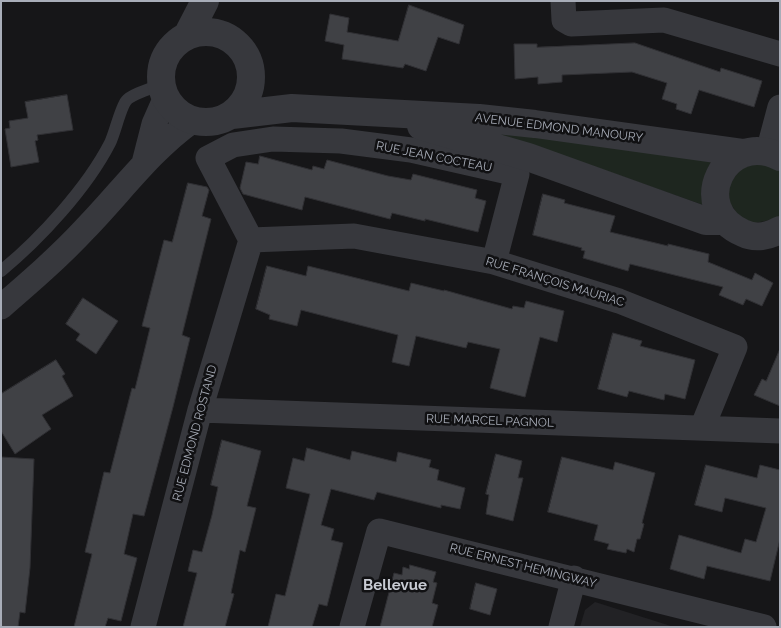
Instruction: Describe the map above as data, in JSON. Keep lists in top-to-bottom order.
{
  "streets": {
    "street": [
      "AVENUE EDMOND MANOURY",
      "RUE JEAN COCTEAU",
      "RUE FRANÇOIS MAURIAC",
      "RUE MARCEL PAGNOL",
      "RUE EDMOND ROSTAND",
      "RUE ERNEST HEMINGWAY"
    ]
  },
  "crossings": [
    ["RUE JEAN COCTEAU", "RUE FRANÇOIS MAURIAC"],
    ["RUE JEAN COCTEAU", "RUE EDMOND ROSTAND"],
    ["RUE FRANÇOIS MAURIAC", "RUE MARCEL PAGNOL"],
    ["RUE FRANÇOIS MAURIAC", "RUE EDMOND ROSTAND"],
    ["RUE MARCEL PAGNOL", "RUE EDMOND ROSTAND"]
  ],
  "districts": ["Bellevue"]
}
